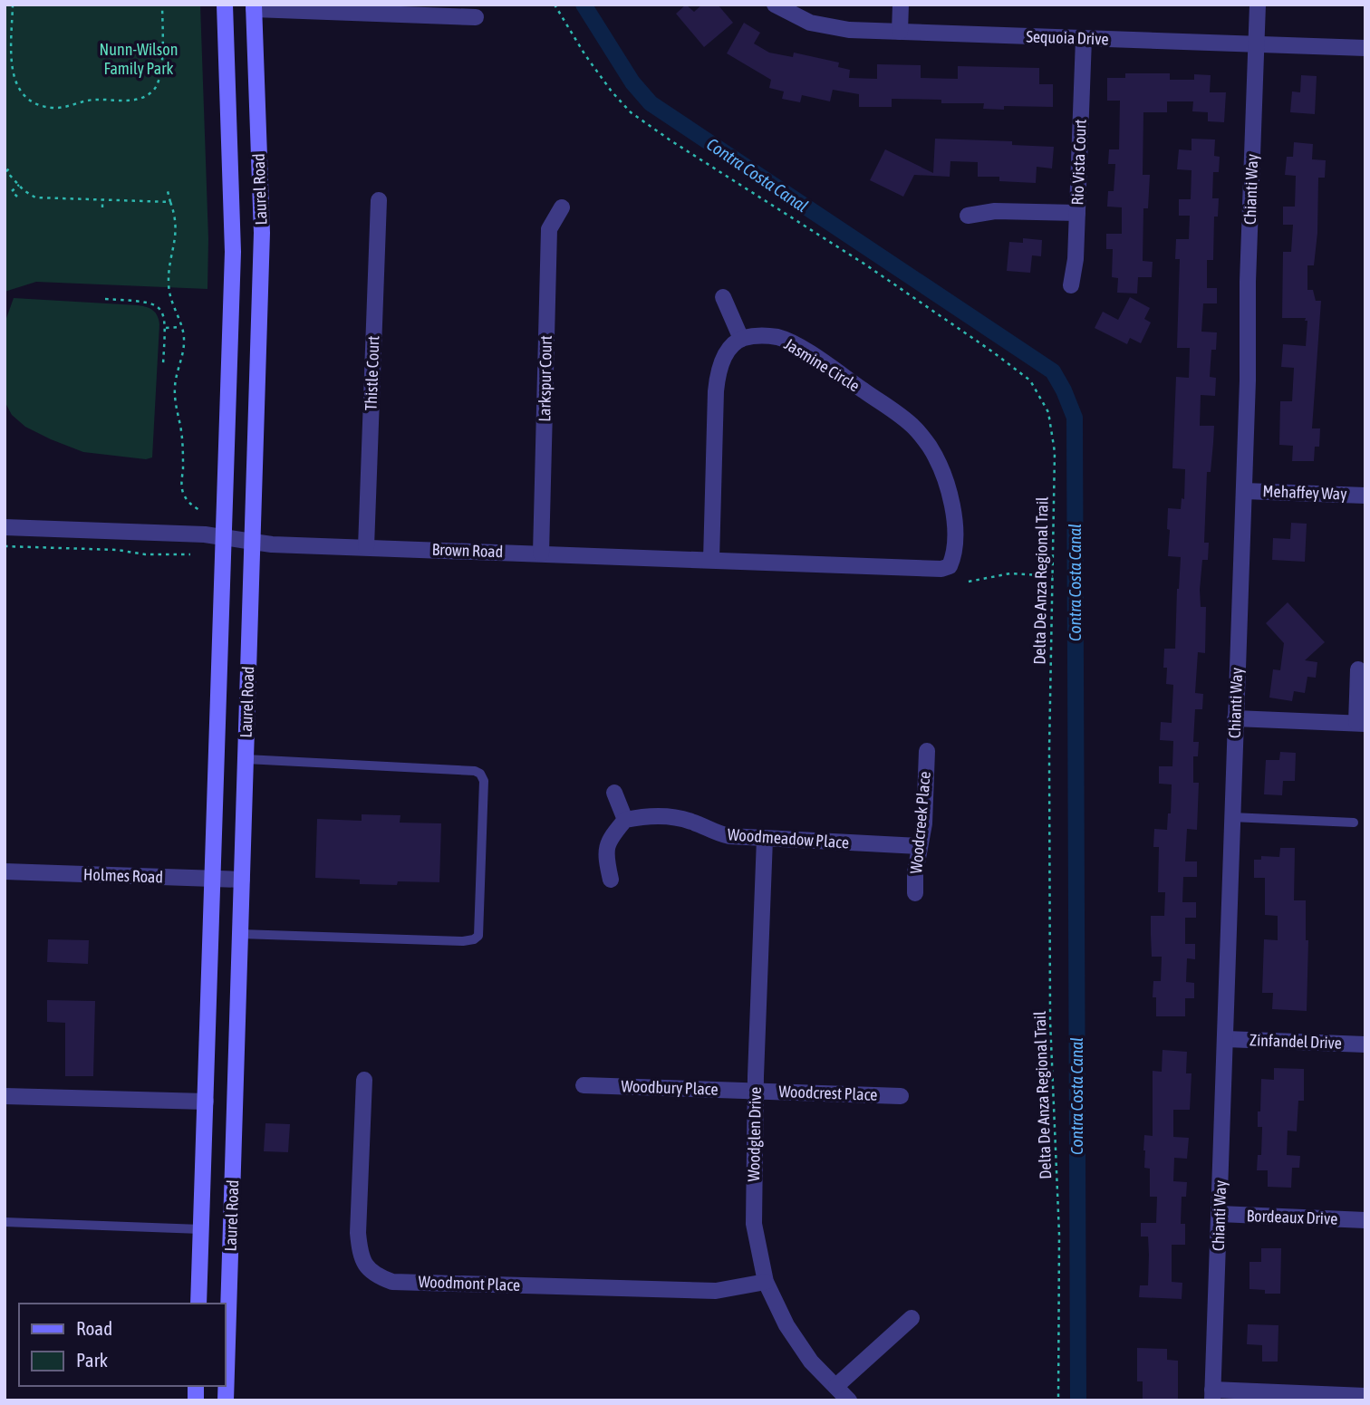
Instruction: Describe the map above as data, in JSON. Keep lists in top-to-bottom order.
{
  "streets": {
    "main road": ["Laurel Road"],
    "street": [
      "Sequoia Drive",
      "Rio Vista Court",
      "Chianti Way",
      "Jasmine Circle",
      "Thistle Court",
      "Larkspur Court",
      "Mehaffey Way",
      "Brown Road",
      "Woodcreek Place",
      "Woodmeadow Place",
      "Holmes Road",
      "Zinfandel Drive",
      "Woodbury Place",
      "Woodcrest Place",
      "Woodglen Drive",
      "Bordeaux Drive",
      "Woodmont Place"
    ],
    "path": ["Delta De Anza Regional Trail"]
  },
  "crossings": [
    ["Sequoia Drive", "Rio Vista Court"],
    ["Sequoia Drive", "Chianti Way"],
    ["Laurel Road", "Brown Road"],
    ["Laurel Road", "Holmes Road"],
    ["Chianti Way", "Mehaffey Way"],
    ["Chianti Way", "Zinfandel Drive"],
    ["Chianti Way", "Bordeaux Drive"],
    ["Jasmine Circle", "Brown Road"],
    ["Thistle Court", "Brown Road"],
    ["Larkspur Court", "Brown Road"],
    ["Woodcreek Place", "Woodmeadow Place"],
    ["Woodmeadow Place", "Woodglen Drive"],
    ["Woodbury Place", "Woodcrest Place"],
    ["Woodbury Place", "Woodglen Drive"],
    ["Woodcrest Place", "Woodglen Drive"],
    ["Woodglen Drive", "Woodmont Place"]
  ],
  "water": ["Contra Costa Canal"],
  "parks": ["Nunn-Wilson Family Park"],
  "legend": ["Road", "Park"]
}
